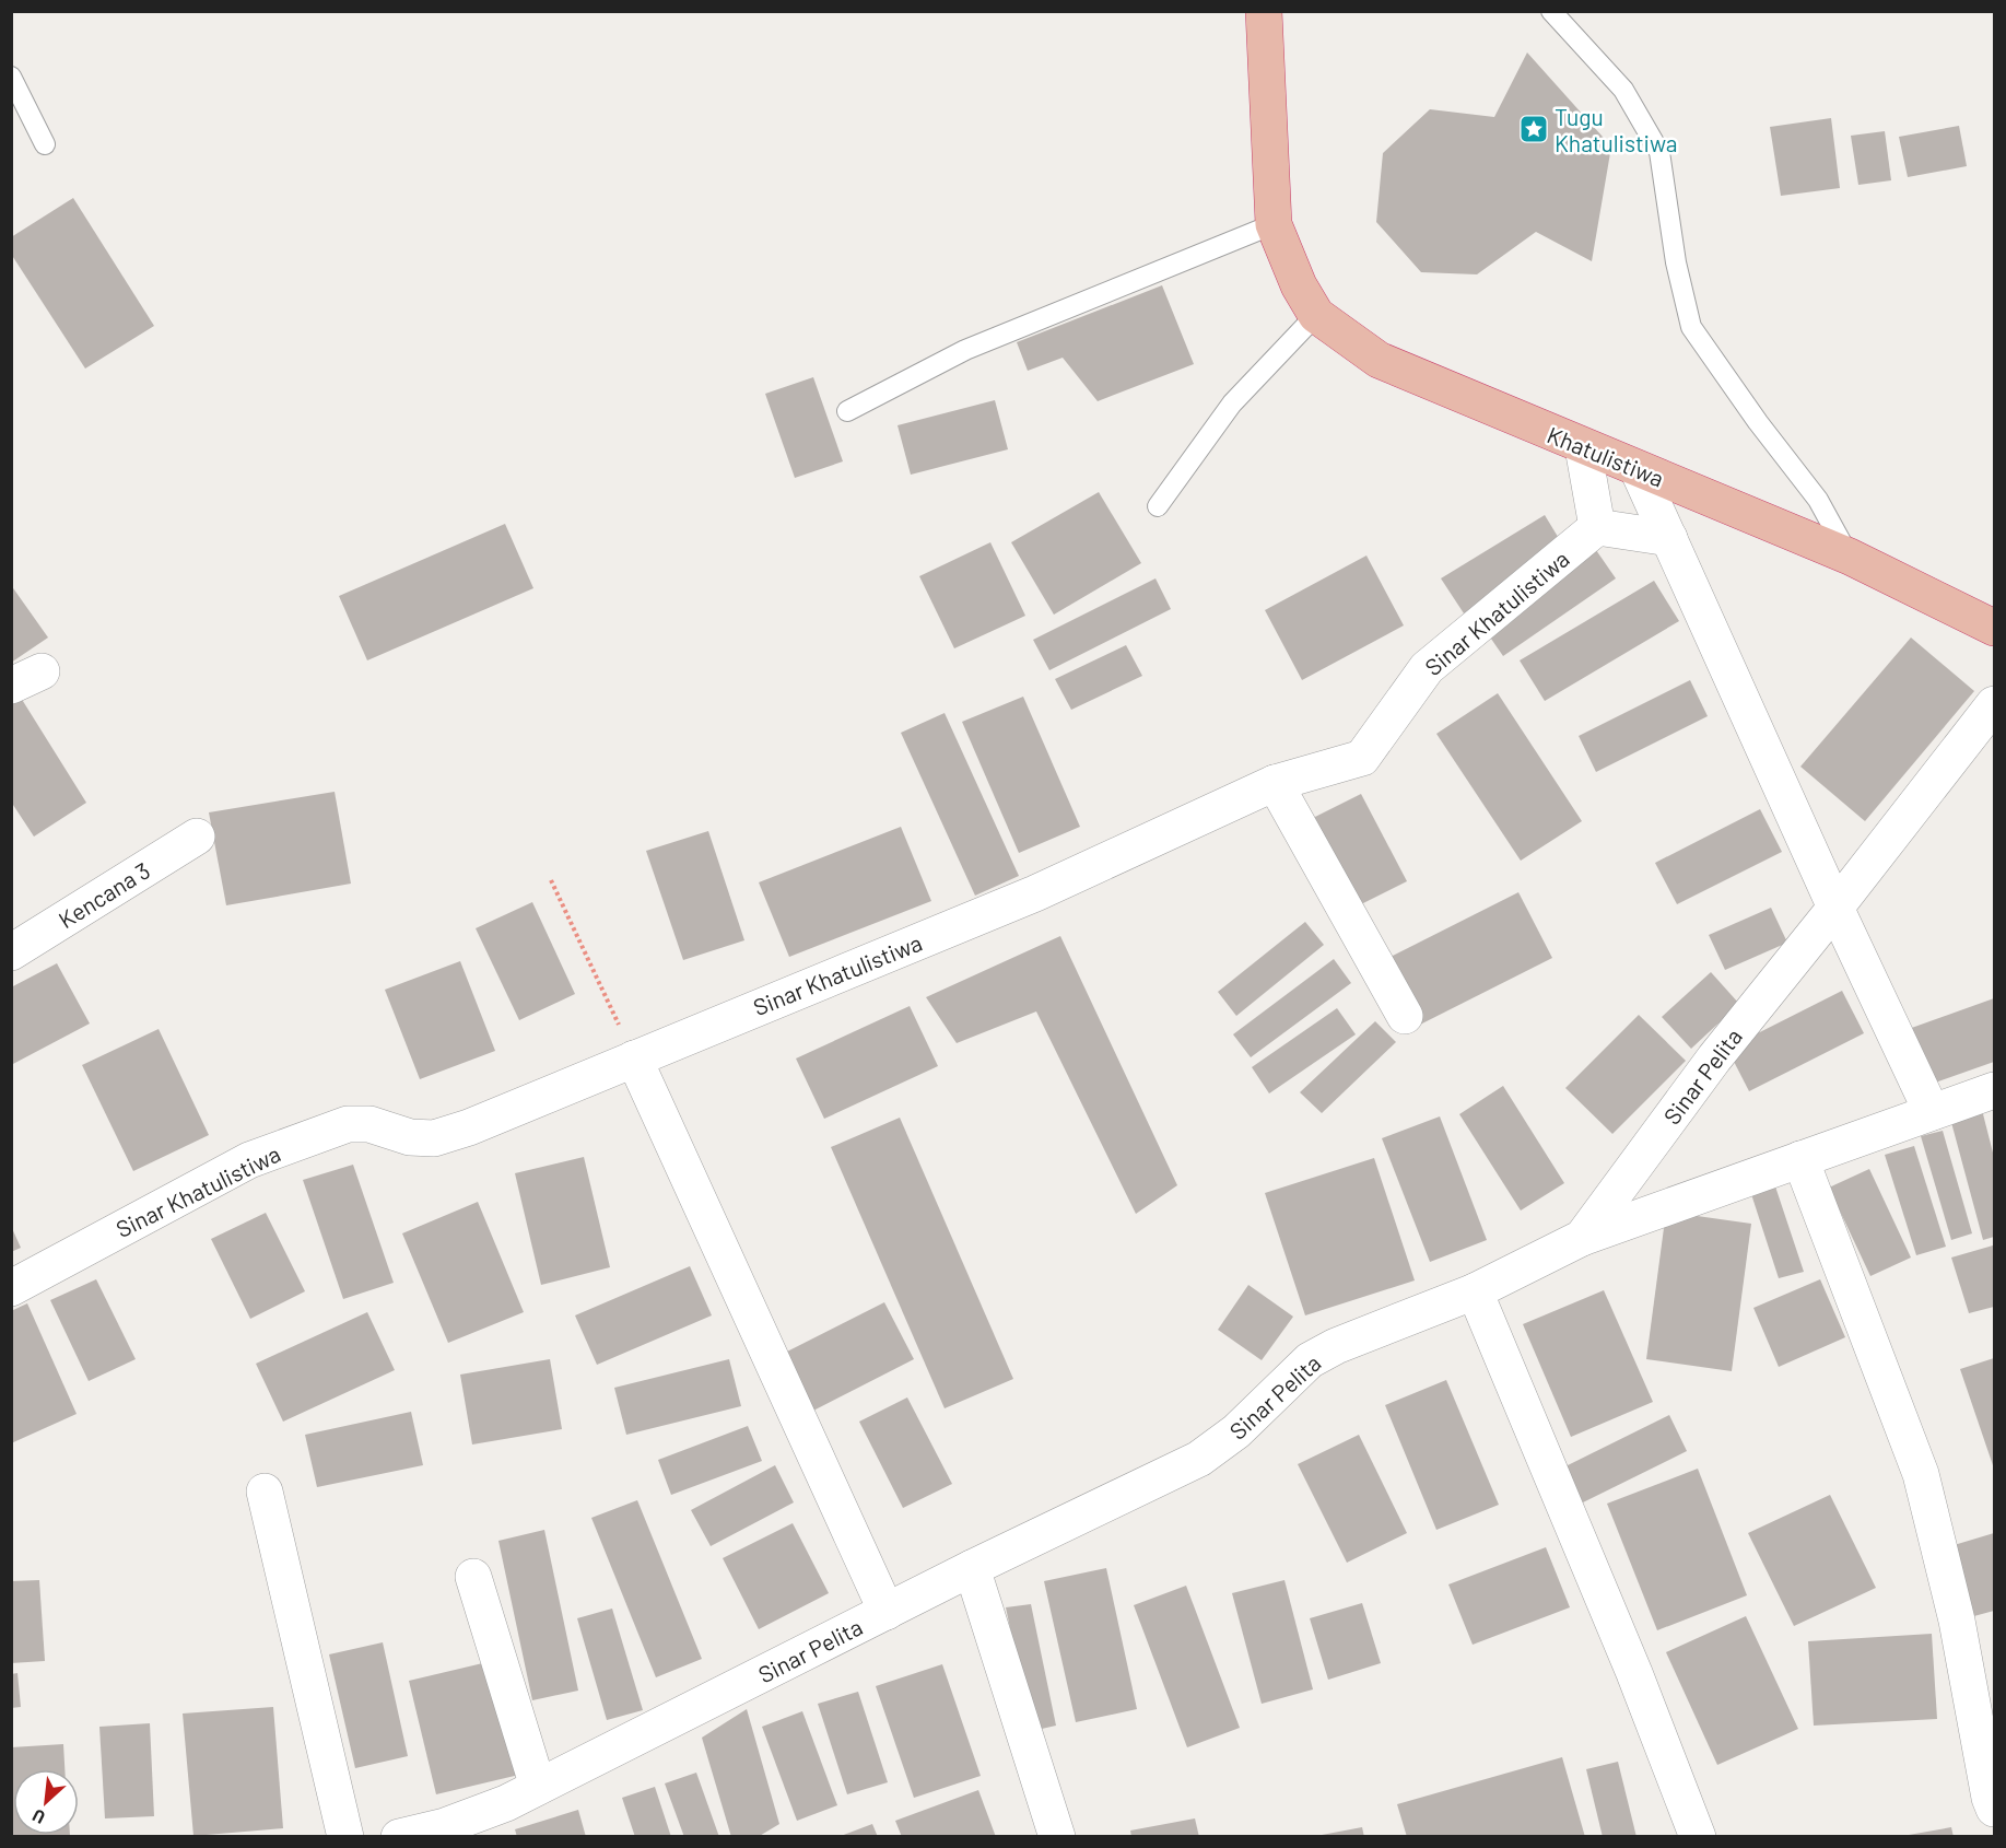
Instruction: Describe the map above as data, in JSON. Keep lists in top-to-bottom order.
{
  "streets": {
    "highway": ["Khatulistiwa"],
    "street": ["Sinar Khatulistiwa", "Kencana 3", "Sinar Pelita"]
  },
  "places": {
    "place": ["Tugu Khatulistiwa"]
  },
  "north": "bottom left"
}
